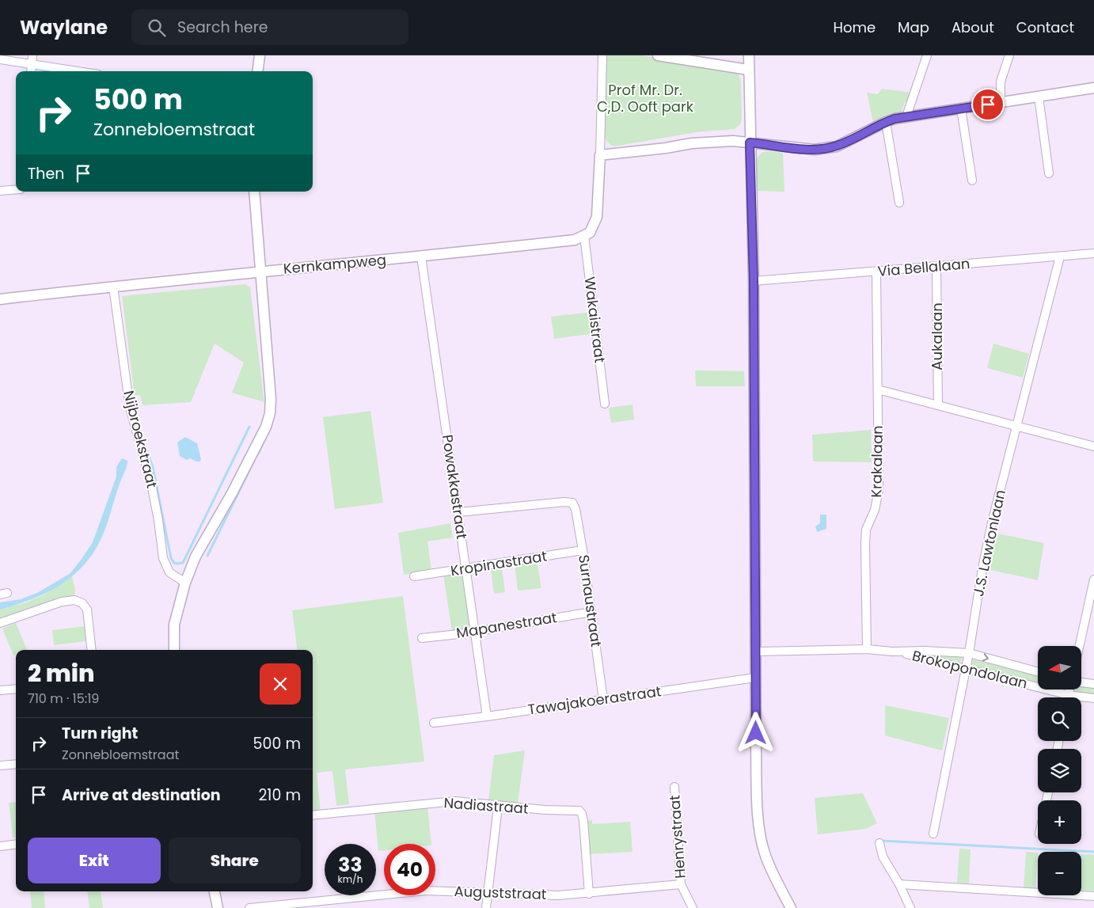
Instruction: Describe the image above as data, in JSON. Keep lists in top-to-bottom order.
{
  "streets": {
    "street": [
      "Kernkampweg",
      "Via Bellalaan",
      "Wakaistraat",
      "Aukalaan",
      "Nijbroekstraat",
      "Krakalaan",
      "Powakkastraat",
      "J.S. Lawtonlaan",
      "Kropinastraat",
      "Surnaustraat",
      "Mapanestraat",
      "Brokopondolaan",
      "Tawajakoerastraat",
      "Nadiastraat",
      "Henrystraat",
      "Auguststraat"
    ]
  },
  "crossings": [
    ["Kernkampweg", "Wakaistraat"],
    ["Kernkampweg", "Nijbroekstraat"],
    ["Kernkampweg", "Powakkastraat"],
    ["Via Bellalaan", "Aukalaan"],
    ["Via Bellalaan", "Krakalaan"],
    ["Via Bellalaan", "J.S. Lawtonlaan"],
    ["Krakalaan", "Brokopondolaan"],
    ["Powakkastraat", "Kropinastraat"],
    ["Powakkastraat", "Surnaustraat"],
    ["Powakkastraat", "Mapanestraat"],
    ["Powakkastraat", "Tawajakoerastraat"],
    ["J.S. Lawtonlaan", "Brokopondolaan"],
    ["Kropinastraat", "Surnaustraat"],
    ["Surnaustraat", "Mapanestraat"],
    ["Surnaustraat", "Tawajakoerastraat"],
    ["Nadiastraat", "Auguststraat"],
    ["Henrystraat", "Auguststraat"]
  ],
  "parks": ["Prof Mr. Dr. C,D. Ooft park"],
  "north": "left",
  "page": {
    "header": "Waylane",
    "search": "Search here",
    "nav": [
      "Home",
      "Map",
      "About",
      "Contact"
    ],
    "turn": ["500 m", "Zonnebloemstraat"],
    "then": "Then",
    "map_buttons": ["+", "−"],
    "heading": ["2 min", "710 m · 15:19"],
    "list": [
      {
        "name": "Turn right",
        "note": "Zonnebloemstraat",
        "value": "500 m"
      },
      {
        "name": "Arrive at destination",
        "value": "210 m"
      }
    ],
    "buttons": ["Exit", "Share"],
    "speed": "33 km/h",
    "limit": "40"
  }
}
